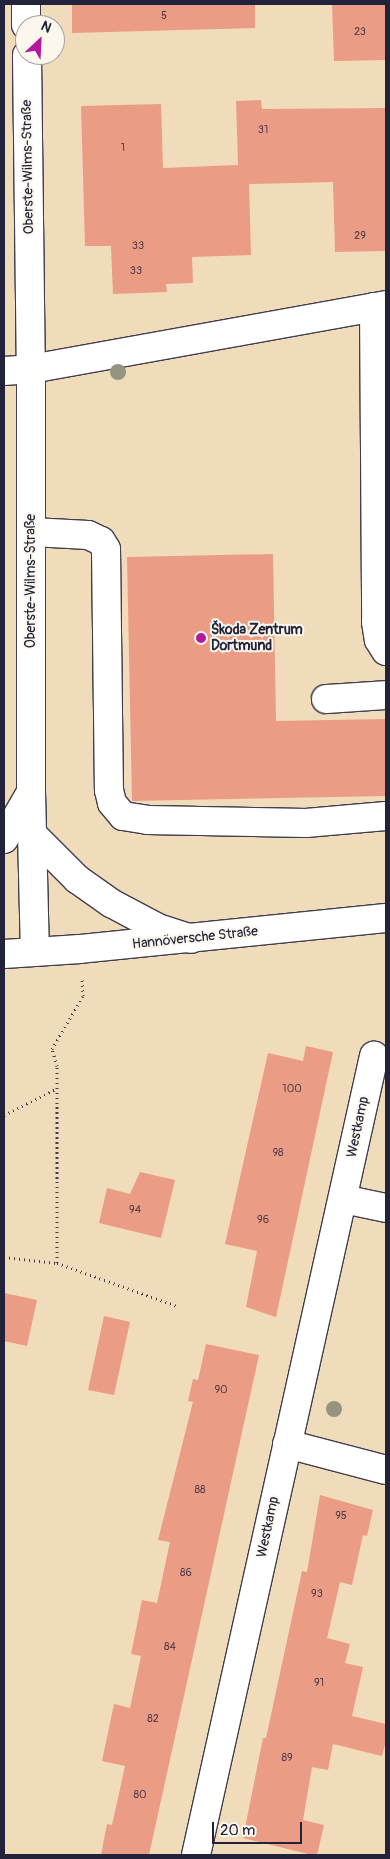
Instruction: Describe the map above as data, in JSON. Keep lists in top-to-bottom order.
{
  "streets": {
    "street": ["Oberste-Wilms-Straße", "Hannöversche Straße", "Westkamp"]
  },
  "crossings": [
    ["Oberste-Wilms-Straße", "Hannöversche Straße"]
  ],
  "places": ["Škoda Zentrum Dortmund"],
  "house_numbers": [
    "5",
    "23",
    "31",
    "1",
    "29",
    "33",
    "33",
    "100",
    "98",
    "94",
    "96",
    "90",
    "88",
    "95",
    "86",
    "93",
    "84",
    "91",
    "82",
    "89",
    "80"
  ],
  "scale_bar": "20 m",
  "north": "top right"
}
